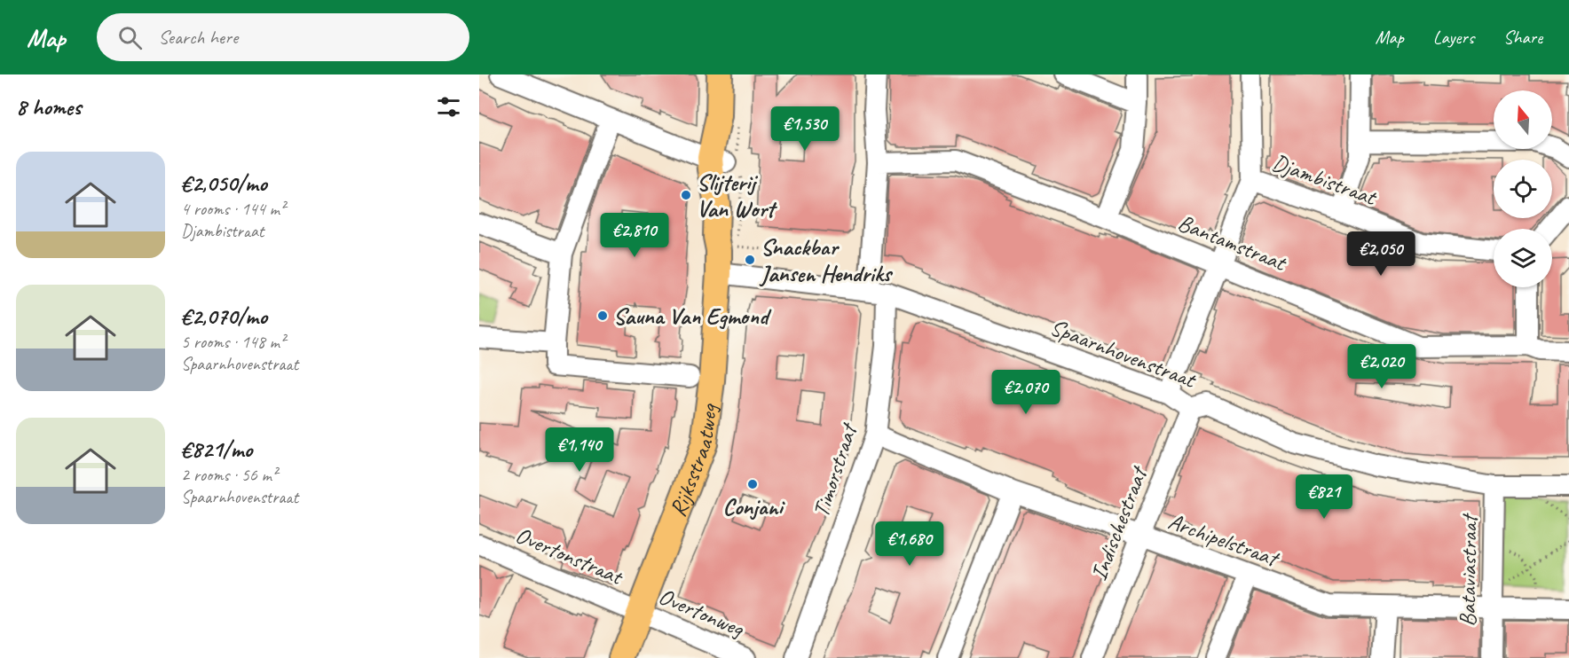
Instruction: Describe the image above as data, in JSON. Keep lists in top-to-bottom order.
{
  "streets": {
    "main road": ["Rijksstraatweg"],
    "street": [
      "Djambistraat",
      "Bantamstraat",
      "Spaarnhovenstraat",
      "Timorstraat",
      "Indischestraat",
      "Archipelstraat",
      "Overtonstraat",
      "Bataviastraat",
      "Overtonweg"
    ]
  },
  "crossings": [
    ["Bantamstraat", "Timorstraat"],
    ["Spaarnhovenstraat", "Rijksstraatweg"],
    ["Spaarnhovenstraat", "Timorstraat"],
    ["Spaarnhovenstraat", "Indischestraat"],
    ["Spaarnhovenstraat", "Bataviastraat"],
    ["Rijksstraatweg", "Overtonstraat"],
    ["Rijksstraatweg", "Overtonweg"],
    ["Timorstraat", "Archipelstraat"],
    ["Indischestraat", "Archipelstraat"],
    ["Archipelstraat", "Bataviastraat"],
    ["Overtonstraat", "Overtonweg"]
  ],
  "places": [
    "Slijterij Van Wort",
    "Snackbar Jansen Hendriks",
    "Sauna Van Egmond",
    "Conjani"
  ],
  "north": "top",
  "page": {
    "header": "Map",
    "search": "Search here",
    "nav": ["Map", "Layers", "Share"],
    "heading": "8 homes",
    "price": [
      "€1,530",
      "€2,810",
      "€2,050",
      "€2,020",
      "€2,070",
      "€1,140",
      "€821",
      "€1,680"
    ],
    "list": [
      {
        "name": "€2,050/mo",
        "note": "4 rooms · 144 m² · Djambistraat"
      },
      {
        "name": "€2,070/mo",
        "note": "5 rooms · 148 m² · Spaarnhovenstraat"
      },
      {
        "name": "€821/mo",
        "note": "2 rooms · 56 m² · Spaarnhovenstraat"
      }
    ]
  }
}
